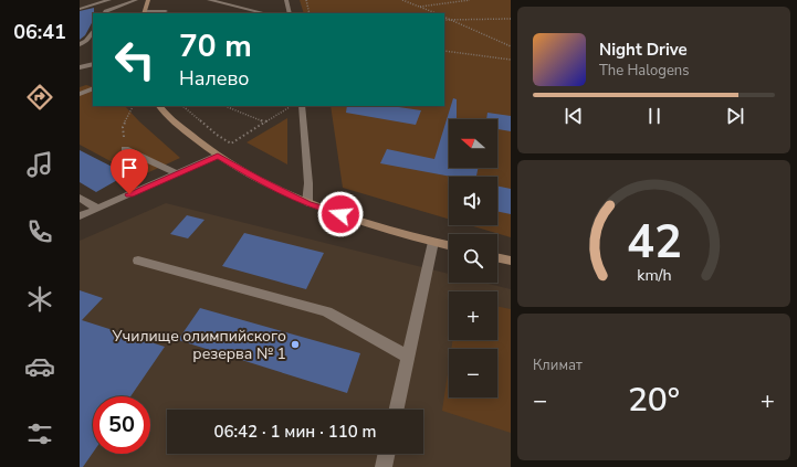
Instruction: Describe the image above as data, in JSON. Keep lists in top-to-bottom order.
{
  "places": ["Училище олимпийского резерва № 1"],
  "north": "left",
  "page": {
    "tabs": "06:41",
    "turn": ["70 m", "Налево"],
    "song": ["Night Drive", "The Halogens"],
    "map_buttons": ["+", "−"],
    "tile": "Климат",
    "heat": ["−", "20°", "+"],
    "limit": "50",
    "trip": "06:42 · 1 мин · 110 m",
    "gauge": ["42", "km/h"]
  }
}
